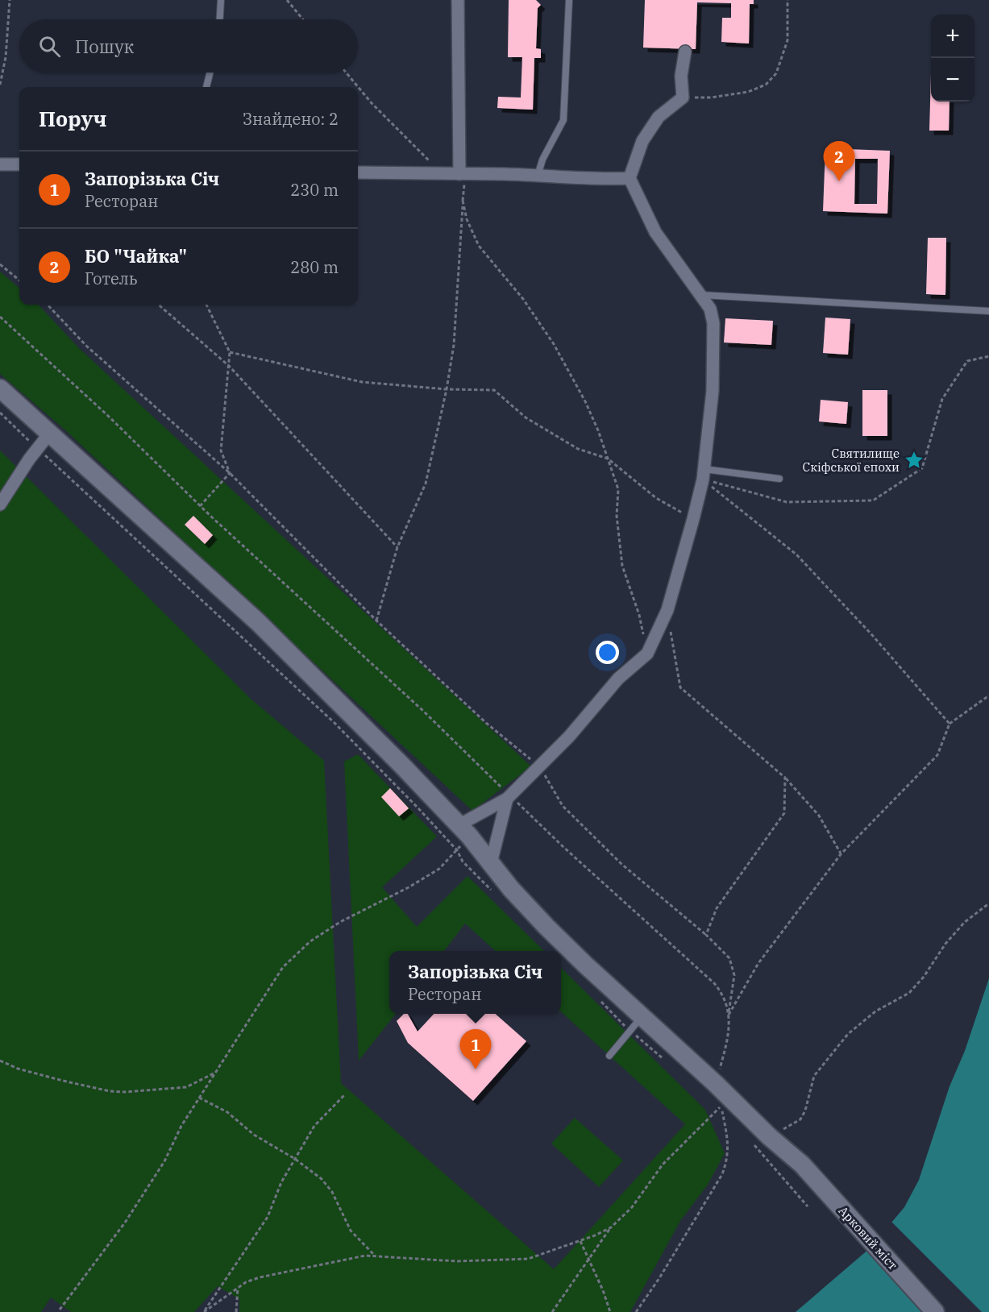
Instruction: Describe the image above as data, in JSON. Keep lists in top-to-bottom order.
{
  "streets": {
    "main road": ["Арковий міст"]
  },
  "places": {
    "place": ["Святилище Скіфської епохи"]
  },
  "page": {
    "map_buttons": ["+", "−"],
    "search": "Пошук",
    "heading": ["Поруч", "Знайдено: 2"],
    "pins": ["2", "1"],
    "list": [
      {
        "mark": "1",
        "name": "Запорізька Січ",
        "note": "Ресторан",
        "value": "230 m"
      },
      {
        "mark": "2",
        "name": "БО \"Чайка\"",
        "note": "Готель",
        "value": "280 m"
      }
    ],
    "popup": ["Запорізька Січ", "Ресторан"]
  }
}
